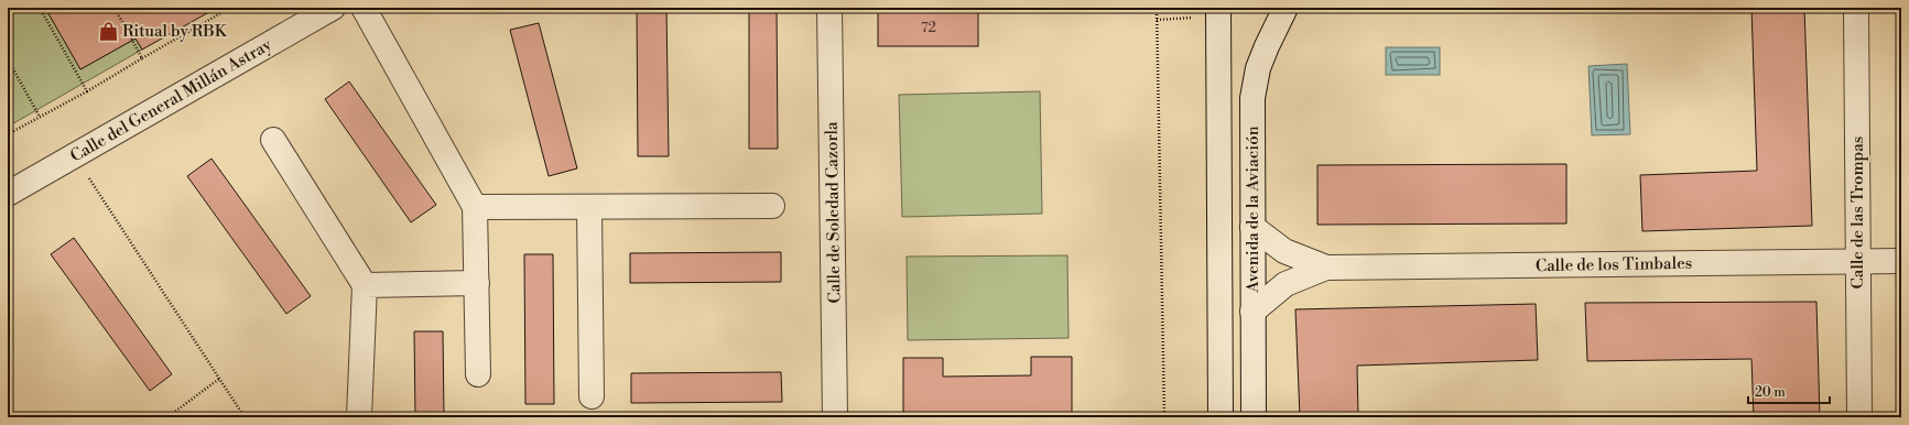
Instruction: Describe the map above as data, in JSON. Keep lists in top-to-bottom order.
{
  "streets": {
    "street": [
      "Calle del General Millán Astray",
      "Avenida de la Aviación",
      "Calle de Soledad Cazorla",
      "Calle de las Trompas",
      "Calle de los Timbales"
    ]
  },
  "crossings": [
    ["Avenida de la Aviación", "Calle de los Timbales"],
    ["Calle de las Trompas", "Calle de los Timbales"]
  ],
  "places": {
    "shop": ["Ritual by RBK"]
  },
  "house_numbers": ["72"],
  "scale_bar": "20 m"
}
